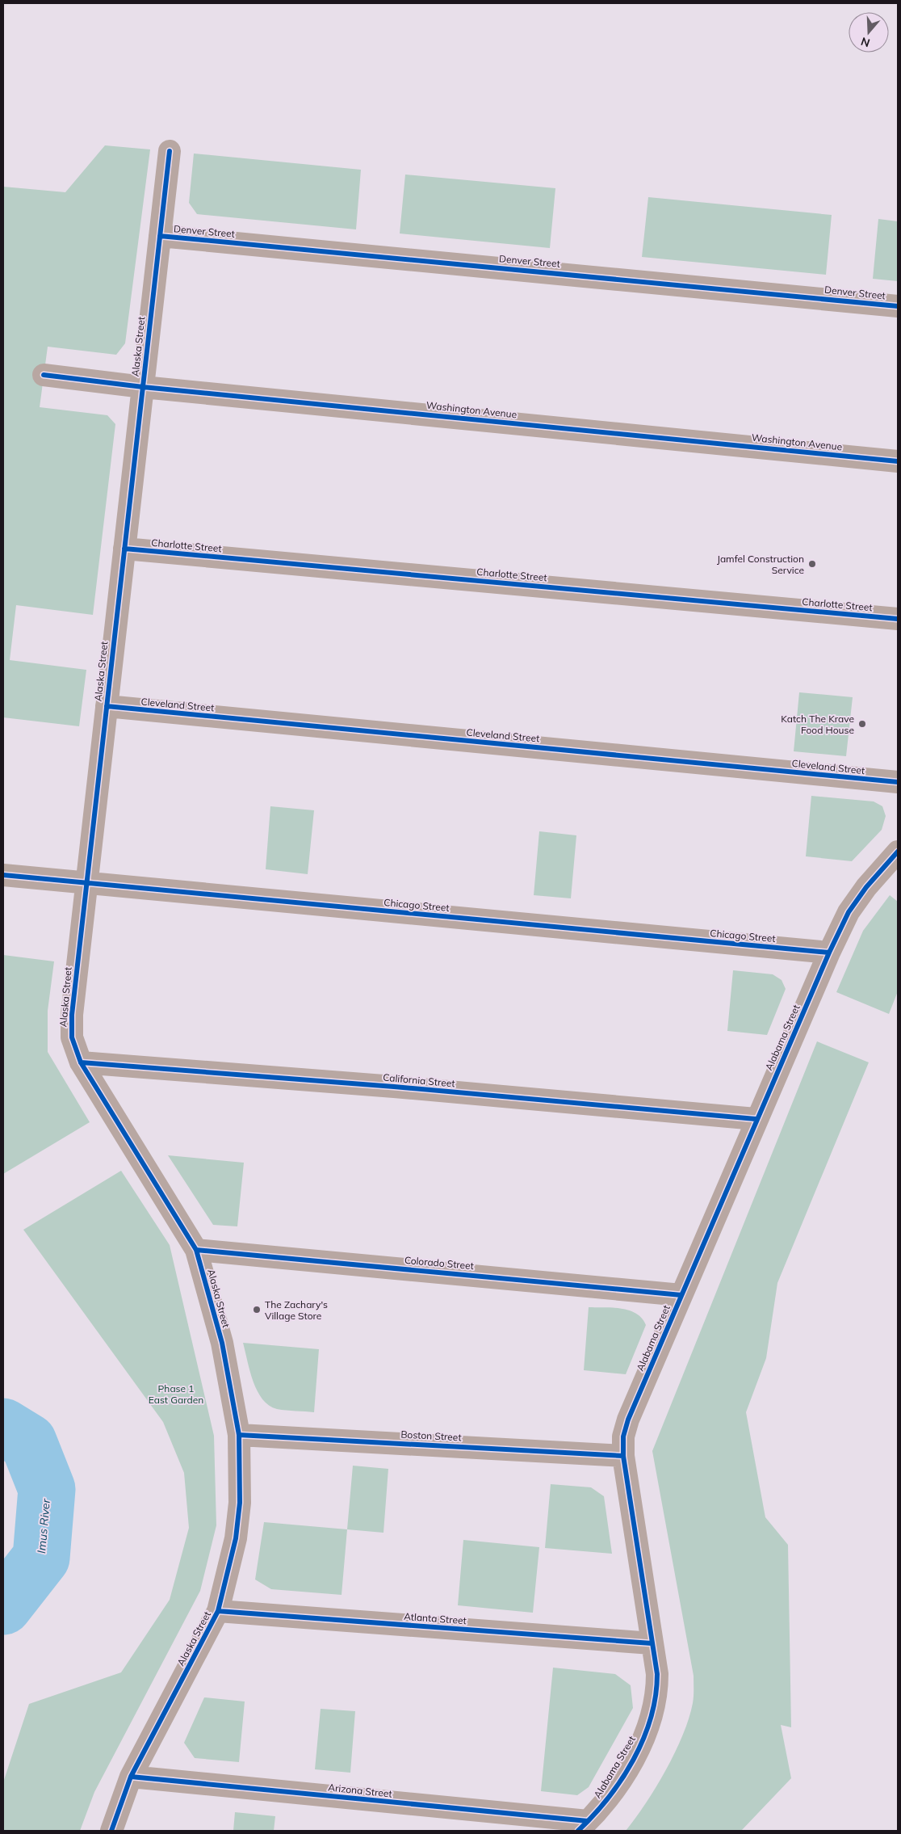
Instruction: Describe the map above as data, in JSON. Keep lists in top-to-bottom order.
{
  "streets": {
    "street": [
      "Denver Street",
      "Alaska Street",
      "Washington Avenue",
      "Charlotte Street",
      "Cleveland Street",
      "Chicago Street",
      "Alabama Street",
      "California Street",
      "Colorado Street",
      "Boston Street",
      "Atlanta Street",
      "Arizona Street"
    ]
  },
  "crossings": [
    ["Denver Street", "Alaska Street"],
    ["Alaska Street", "Washington Avenue"],
    ["Alaska Street", "Charlotte Street"],
    ["Alaska Street", "Cleveland Street"],
    ["Alaska Street", "Chicago Street"],
    ["Alaska Street", "California Street"],
    ["Alaska Street", "Colorado Street"],
    ["Alaska Street", "Boston Street"],
    ["Alaska Street", "Atlanta Street"],
    ["Alaska Street", "Arizona Street"],
    ["Chicago Street", "Alabama Street"],
    ["Alabama Street", "California Street"],
    ["Alabama Street", "Colorado Street"],
    ["Alabama Street", "Boston Street"],
    ["Alabama Street", "Atlanta Street"],
    ["Alabama Street", "Arizona Street"]
  ],
  "water": ["Imus River"],
  "parks": ["Phase 1 East Garden"],
  "places": ["Jamfel Construction Service", "Katch The Krave Food House", "The Zachary's Village Store"],
  "north": "bottom"
}
